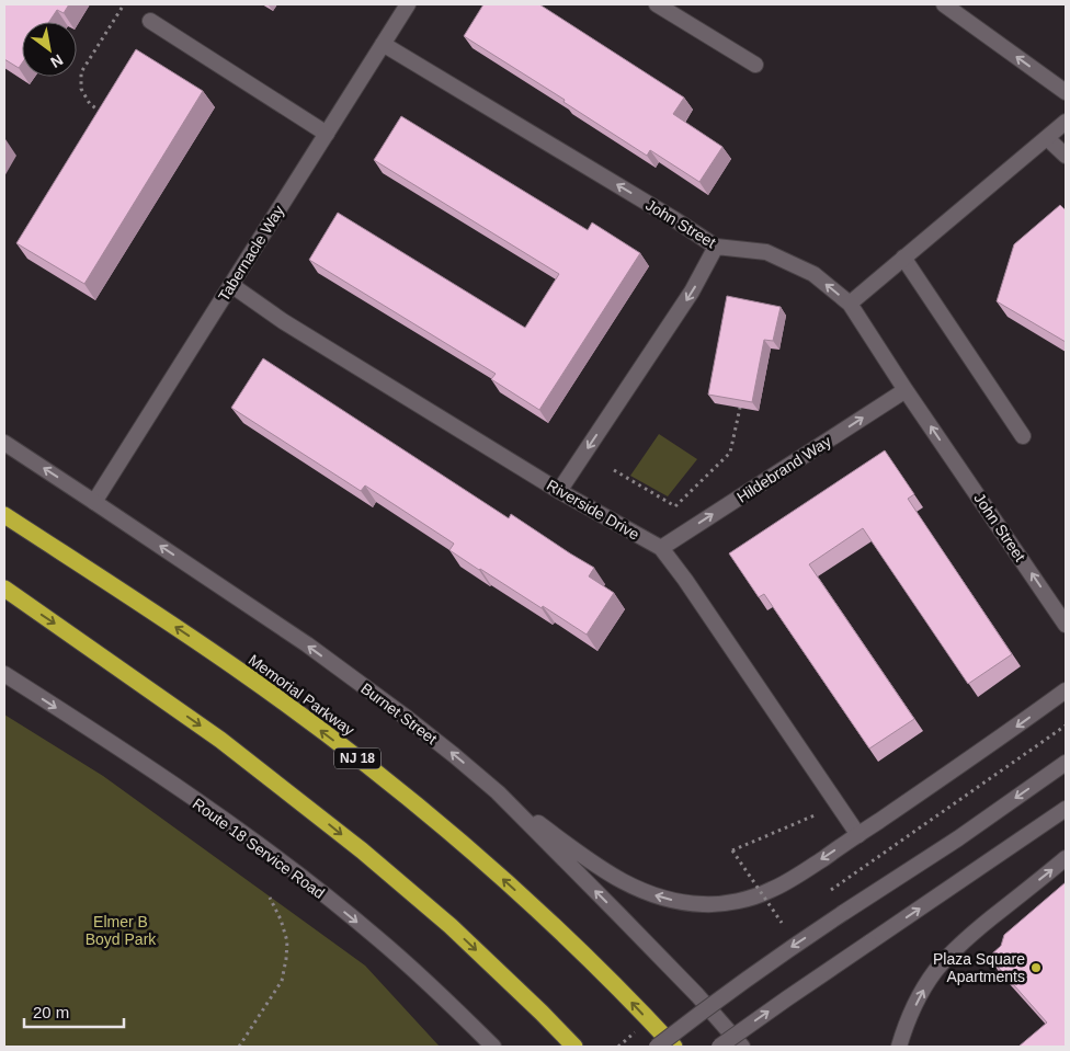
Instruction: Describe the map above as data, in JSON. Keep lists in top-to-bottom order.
{
  "streets": {
    "highway": ["Memorial Parkway", "NJ 18"],
    "main road": [
      "John Street",
      "Tabernacle Way",
      "Hildebrand Way",
      "Riverside Drive",
      "Burnet Street",
      "Route 18 Service Road"
    ]
  },
  "crossings": [
    ["John Street", "Tabernacle Way"],
    ["John Street", "Hildebrand Way"],
    ["Tabernacle Way", "Riverside Drive"],
    ["Tabernacle Way", "Burnet Street"],
    ["Hildebrand Way", "Riverside Drive"]
  ],
  "one_way": [
    "John Street",
    "Hildebrand Way",
    "Burnet Street",
    "Route 18 Service Road"
  ],
  "parks": ["Elmer B Boyd Park"],
  "places": ["Plaza Square Apartments"],
  "scale_bar": "20 m",
  "north": "bottom right"
}
